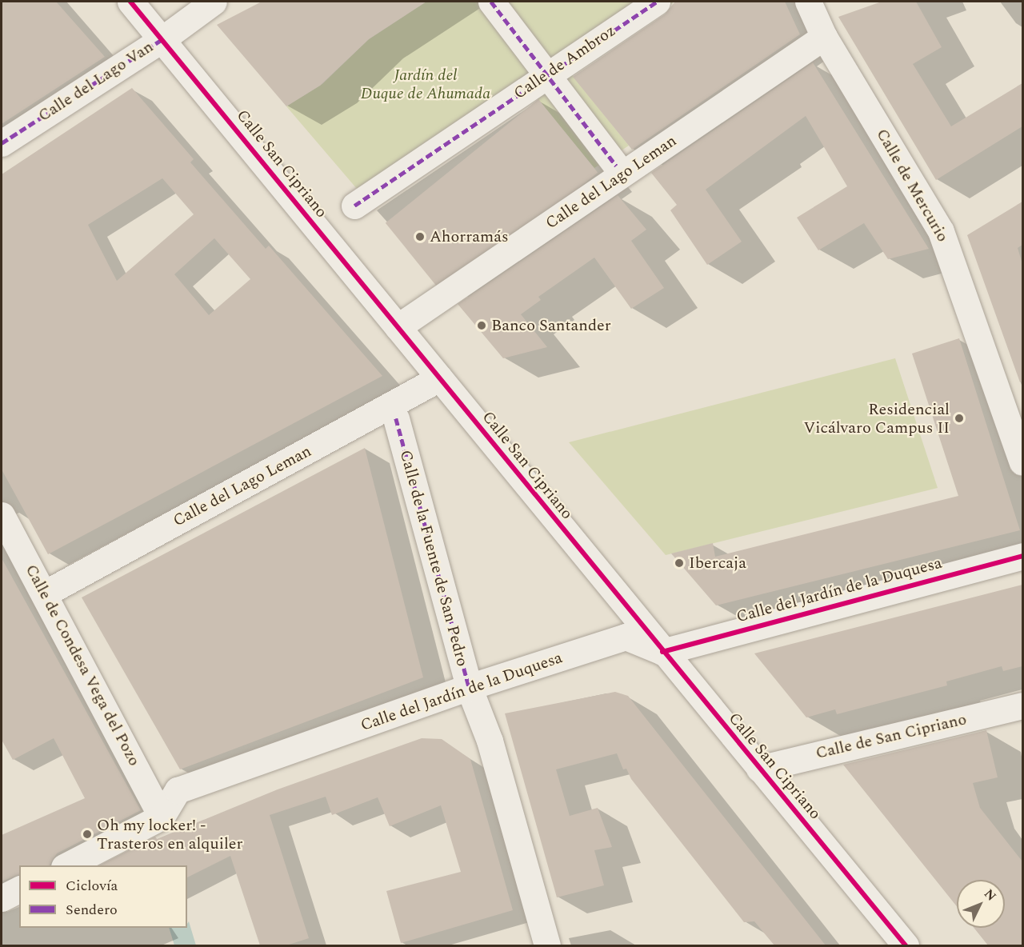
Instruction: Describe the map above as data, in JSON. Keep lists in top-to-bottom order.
{
  "streets": {
    "street": [
      "Calle de Ambroz",
      "Calle del Lago Van",
      "Calle San Cipriano",
      "Calle del Lago Leman",
      "Calle de Mercurio",
      "Calle de la Fuente de San Pedro",
      "Calle del Jardín de la Duquesa",
      "Calle de Condesa Vega del Pozo",
      "Calle de San Cipriano"
    ]
  },
  "crossings": [
    ["Calle del Lago Van", "Calle San Cipriano"],
    ["Calle San Cipriano", "Calle del Lago Leman"],
    ["Calle San Cipriano", "Calle del Jardín de la Duquesa"],
    ["Calle San Cipriano", "Calle de San Cipriano"],
    ["Calle del Lago Leman", "Calle de Mercurio"],
    ["Calle del Lago Leman", "Calle de Condesa Vega del Pozo"],
    ["Calle de la Fuente de San Pedro", "Calle del Jardín de la Duquesa"],
    ["Calle del Jardín de la Duquesa", "Calle de Condesa Vega del Pozo"]
  ],
  "parks": ["Jardín del Duque de Ahumada"],
  "places": [
    "Ahorramás",
    "Banco Santander",
    "Residencial Vicálvaro Campus II",
    "Ibercaja",
    "Oh my locker! - Trasteros en alquiler"
  ],
  "legend": ["Ciclovía", "Sendero"],
  "north": "top right"
}
